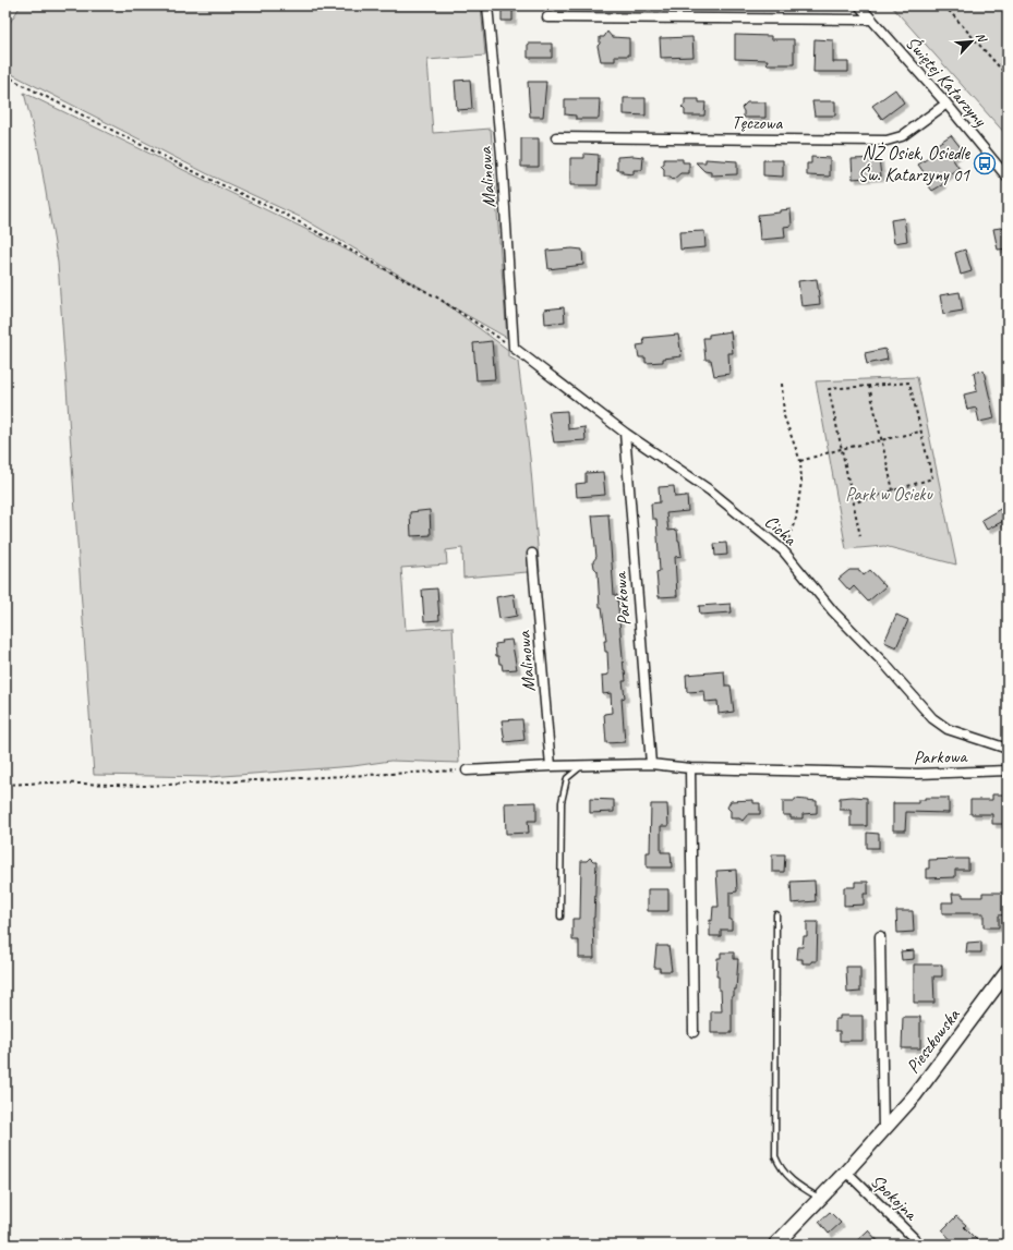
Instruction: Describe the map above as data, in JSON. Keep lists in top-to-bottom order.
{
  "streets": {
    "street": [
      "Świętej Katarzyny",
      "Tęczowa",
      "Malinowa",
      "Cicha",
      "Parkowa",
      "Pieszkowska",
      "Spokojna"
    ]
  },
  "crossings": [
    ["Świętej Katarzyny", "Tęczowa"],
    ["Malinowa", "Cicha"],
    ["Malinowa", "Parkowa"],
    ["Cicha", "Parkowa"],
    ["Pieszkowska", "Spokojna"]
  ],
  "parks": ["Park w Osieku"],
  "places": {
    "bus stop": ["NŻ Osiek, Osiedle Św. Katarzyny 01"]
  },
  "north": "top right"
}
